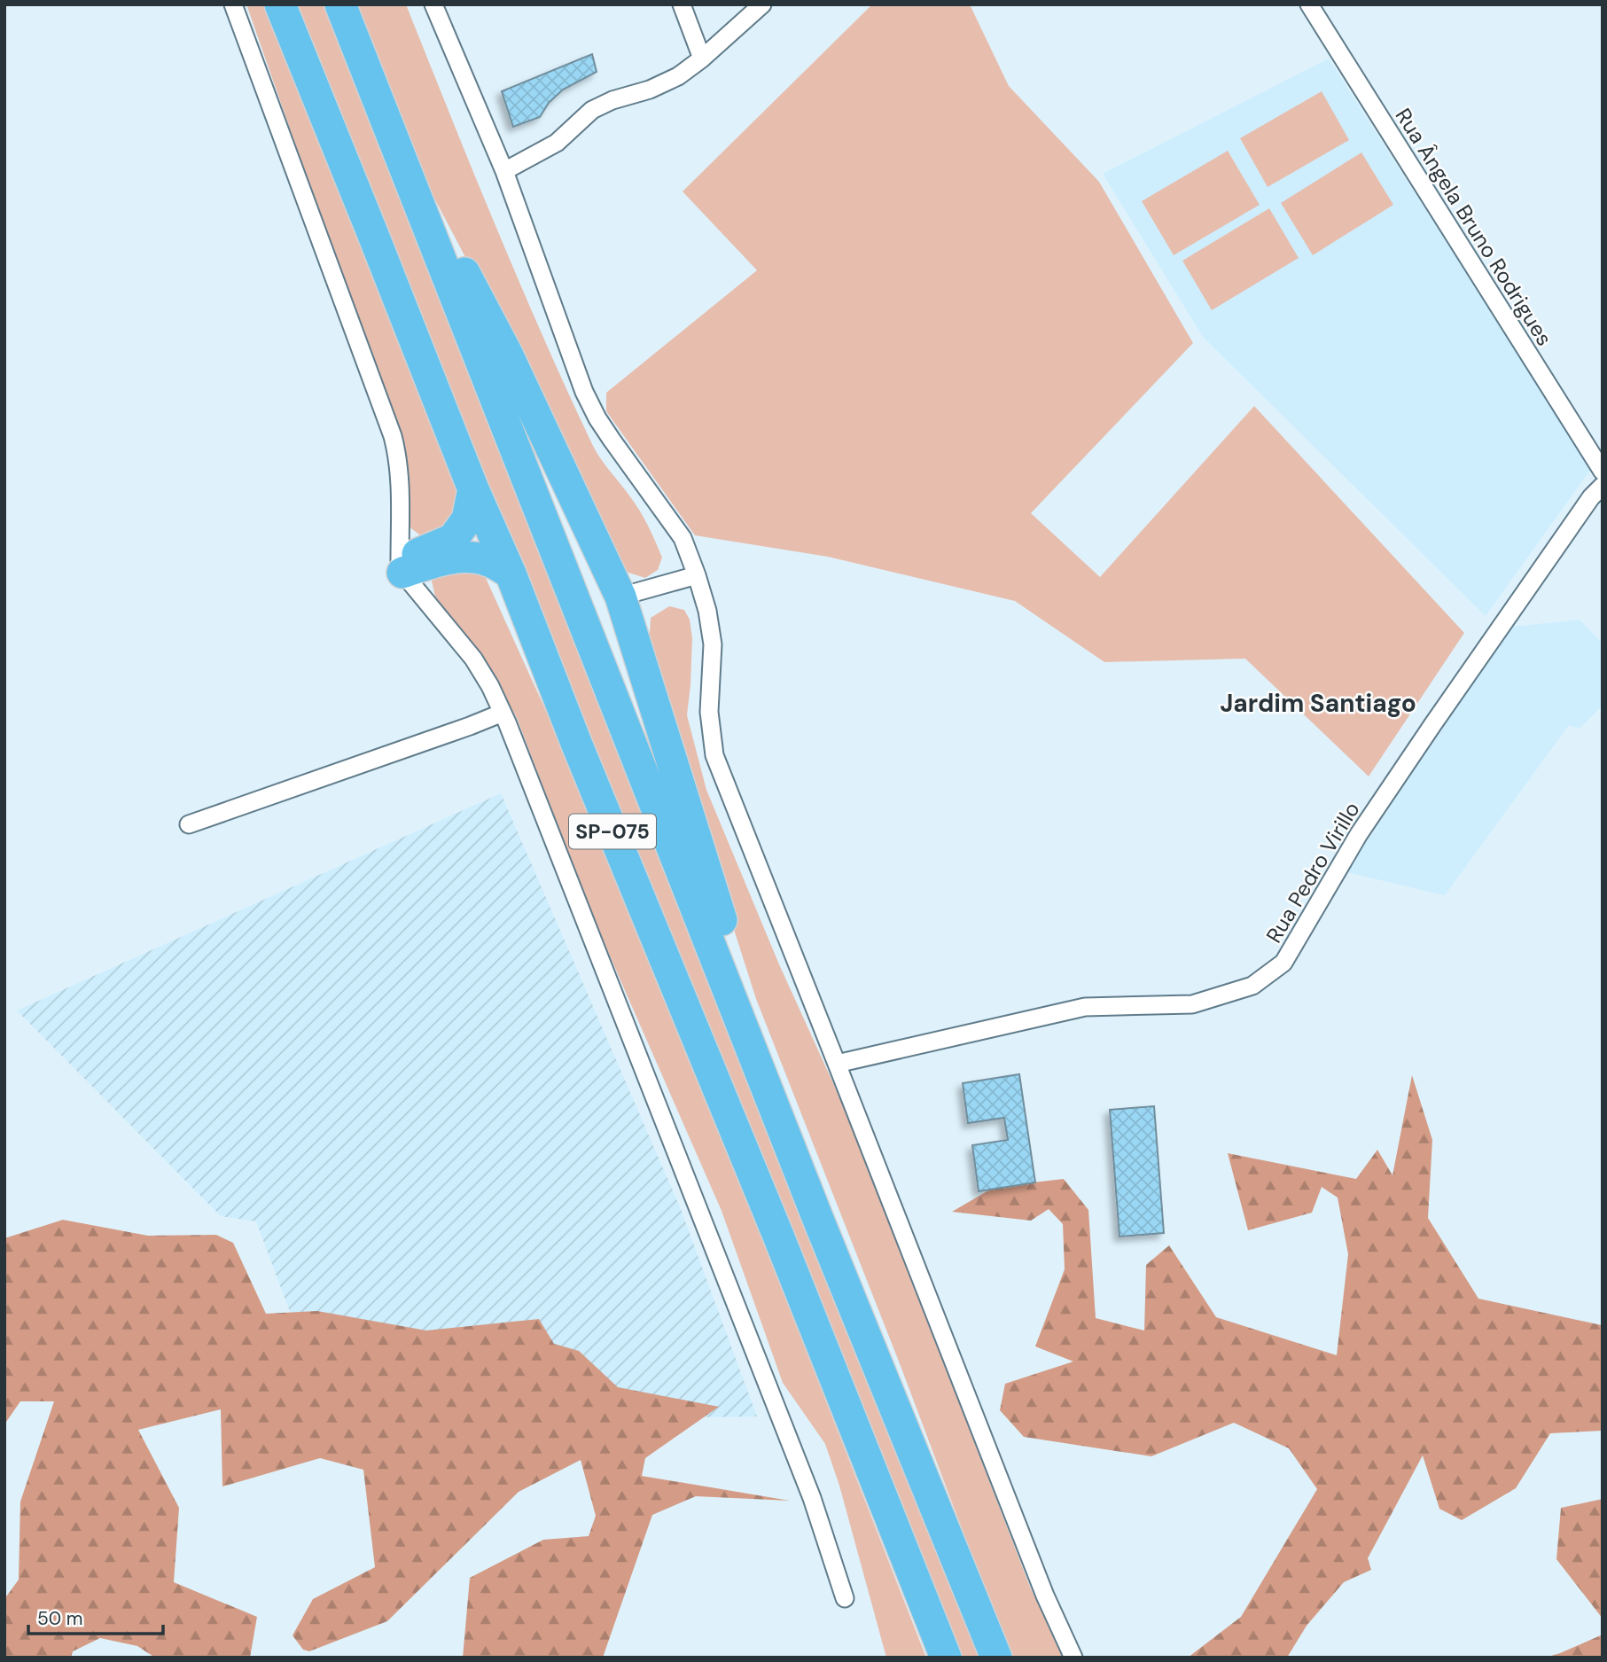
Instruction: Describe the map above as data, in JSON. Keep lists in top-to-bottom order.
{
  "streets": {
    "highway": ["SP-075"],
    "street": ["Rua Ângela Bruno Rodrigues", "Rua Pedro Virillo"]
  },
  "districts": ["Jardim Santiago"],
  "scale_bar": "50 m"
}
